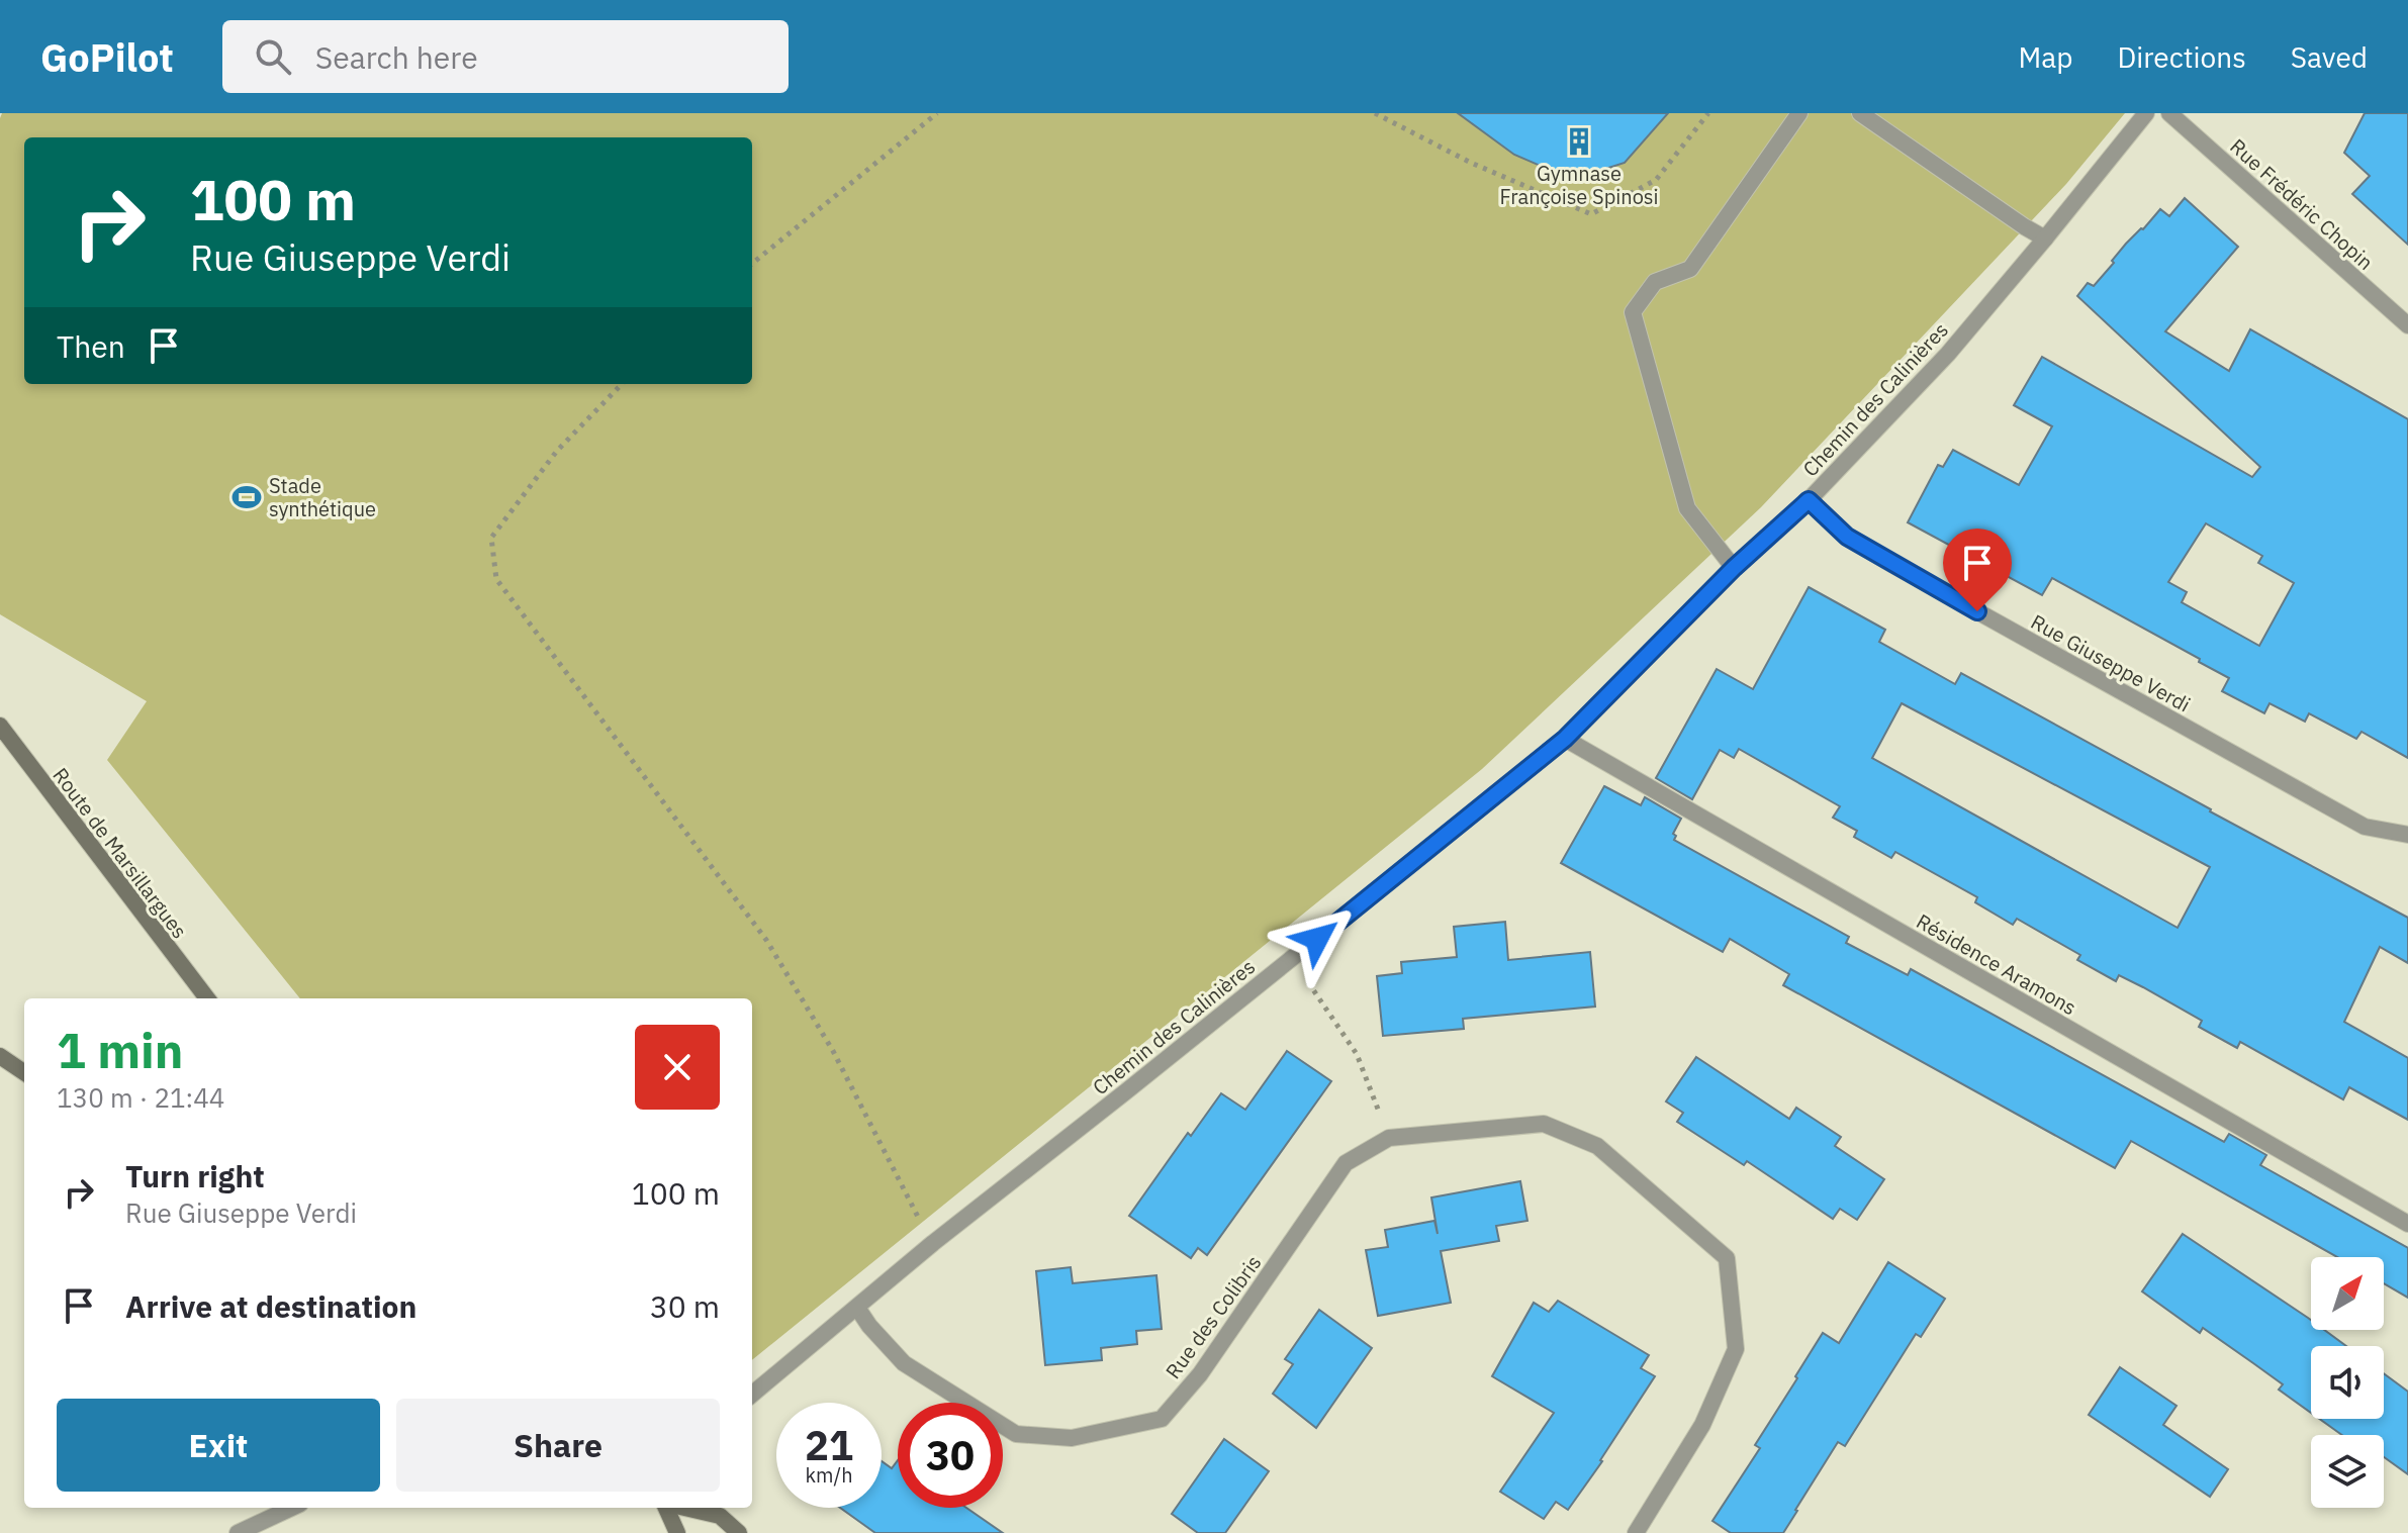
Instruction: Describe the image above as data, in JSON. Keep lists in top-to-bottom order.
{
  "streets": {
    "main road": ["Route de Marsillargues"],
    "street": [
      "Rue Frédéric Chopin",
      "Chemin des Calinières",
      "Rue Giuseppe Verdi",
      "Résidence Aramons",
      "Rue des Colibris"
    ]
  },
  "crossings": [
    ["Chemin des Calinières", "Rue Giuseppe Verdi"],
    ["Chemin des Calinières", "Résidence Aramons"],
    ["Chemin des Calinières", "Rue des Colibris"]
  ],
  "places": {
    "building": ["Gymnase Françoise Spinosi"],
    "sports": ["Stade synthétique"]
  },
  "north": "top right",
  "page": {
    "header": "GoPilot",
    "search": "Search here",
    "nav": ["Map", "Directions", "Saved"],
    "turn": ["100 m", "Rue Giuseppe Verdi"],
    "then": "Then",
    "heading": ["1 min", "130 m · 21:44"],
    "list": [
      {
        "name": "Turn right",
        "note": "Rue Giuseppe Verdi",
        "value": "100 m"
      },
      {
        "name": "Arrive at destination",
        "value": "30 m"
      }
    ],
    "buttons": ["Exit", "Share"],
    "speed": "21 km/h",
    "limit": "30"
  }
}
